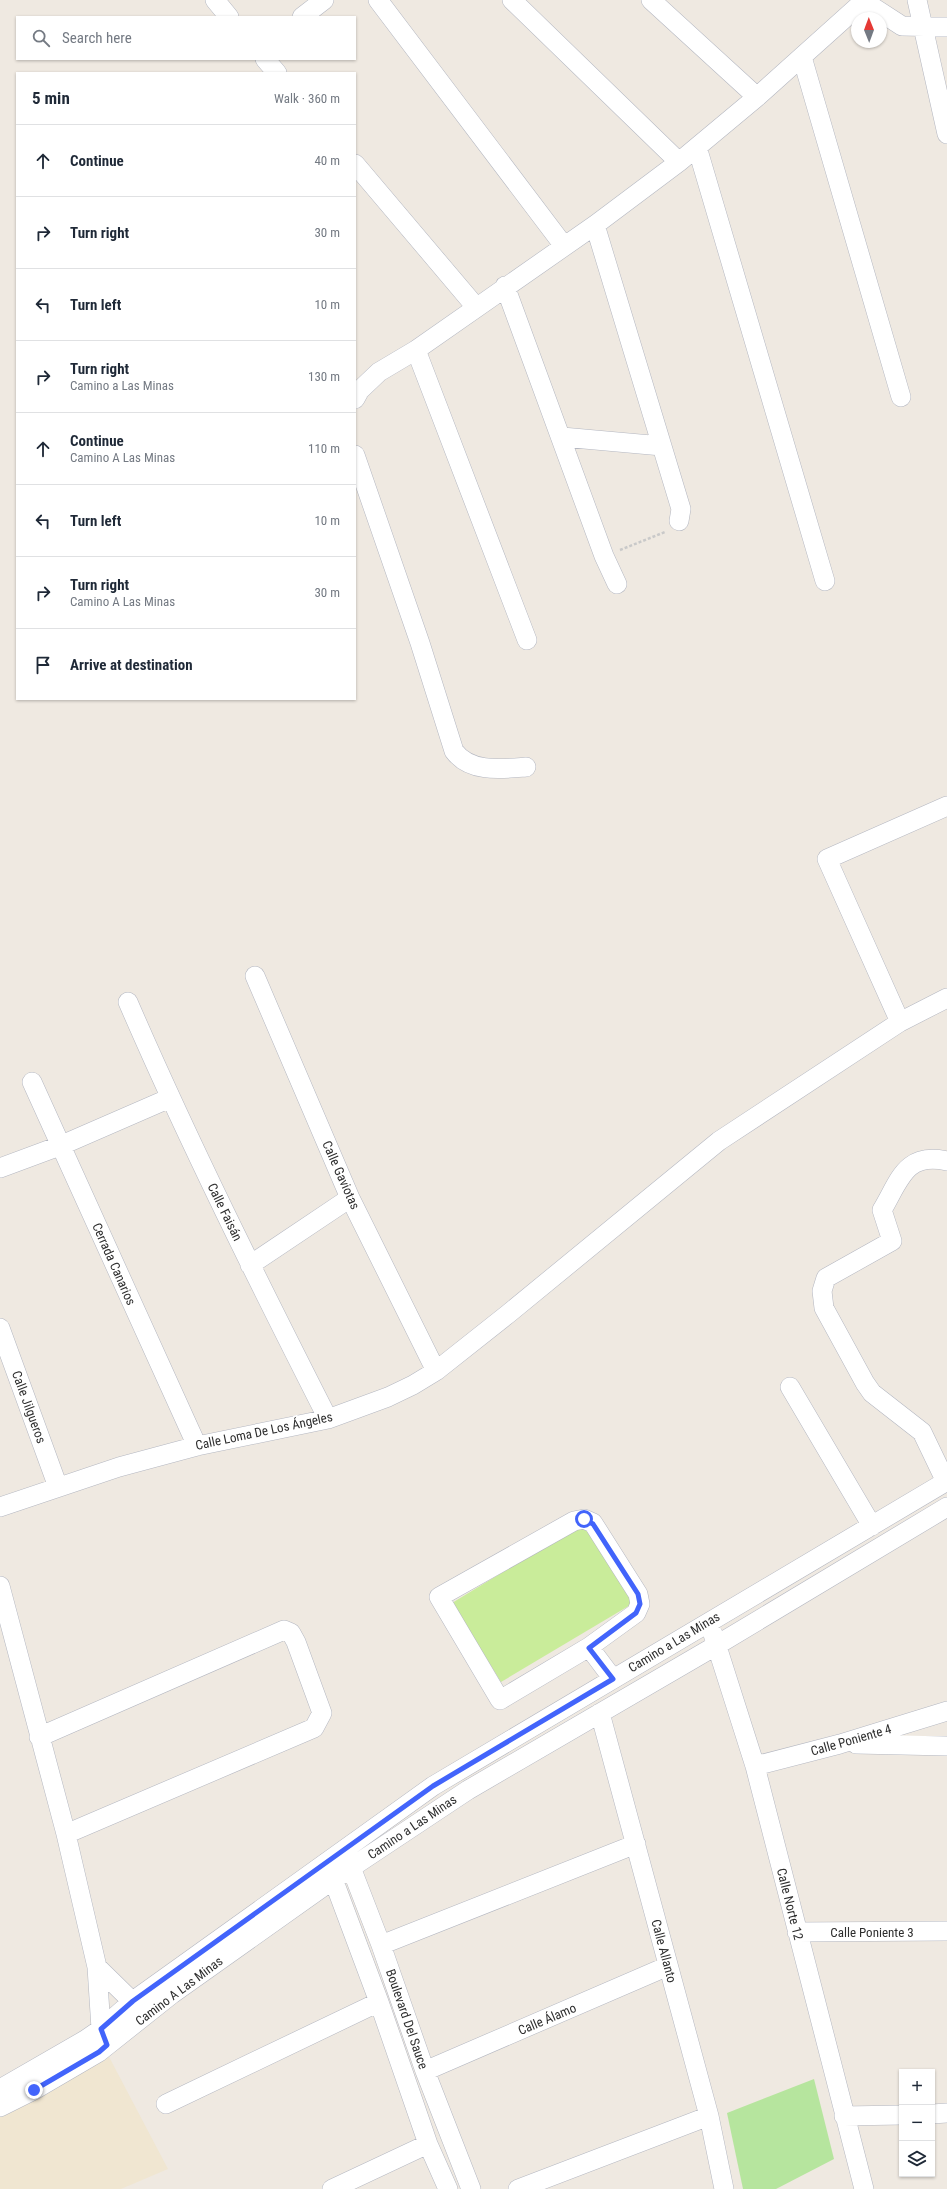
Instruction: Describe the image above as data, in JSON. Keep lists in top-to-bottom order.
{
  "streets": {
    "street": [
      "Calle Gaviotas",
      "Calle Faisán",
      "Cerrada Canarios",
      "Calle Jilgueros",
      "Calle Loma De Los Ángeles",
      "Camino a Las Minas",
      "Calle Poniente 4",
      "Calle Norte 12",
      "Calle Poniente 3",
      "Calle Allanto",
      "Camino A Las Minas",
      "Boulevard Del Sauce",
      "Calle Álamo"
    ]
  },
  "crossings": [
    ["Calle Gaviotas", "Calle Loma De Los Ángeles"],
    ["Calle Faisán", "Calle Loma De Los Ángeles"],
    ["Cerrada Canarios", "Calle Loma De Los Ángeles"],
    ["Calle Jilgueros", "Calle Loma De Los Ángeles"],
    ["Camino a Las Minas", "Calle Norte 12"],
    ["Camino a Las Minas", "Calle Allanto"],
    ["Camino a Las Minas", "Camino A Las Minas"],
    ["Camino a Las Minas", "Boulevard Del Sauce"],
    ["Calle Poniente 4", "Calle Norte 12"],
    ["Calle Norte 12", "Calle Poniente 3"],
    ["Calle Allanto", "Calle Álamo"],
    ["Camino A Las Minas", "Boulevard Del Sauce"],
    ["Boulevard Del Sauce", "Calle Álamo"]
  ],
  "north": "top",
  "page": {
    "search": "Search here",
    "heading": ["5 min", "Walk · 360 m"],
    "list": [
      ["Continue", "40 m"],
      ["Turn right", "30 m"],
      ["Turn left", "10 m"],
      ["Turn right", "Camino a Las Minas", "130 m"],
      ["Continue", "Camino A Las Minas", "110 m"],
      ["Turn left", "10 m"],
      ["Turn right", "Camino A Las Minas", "30 m"],
      "Arrive at destination"
    ],
    "map_buttons": ["+", "−"]
  }
}
